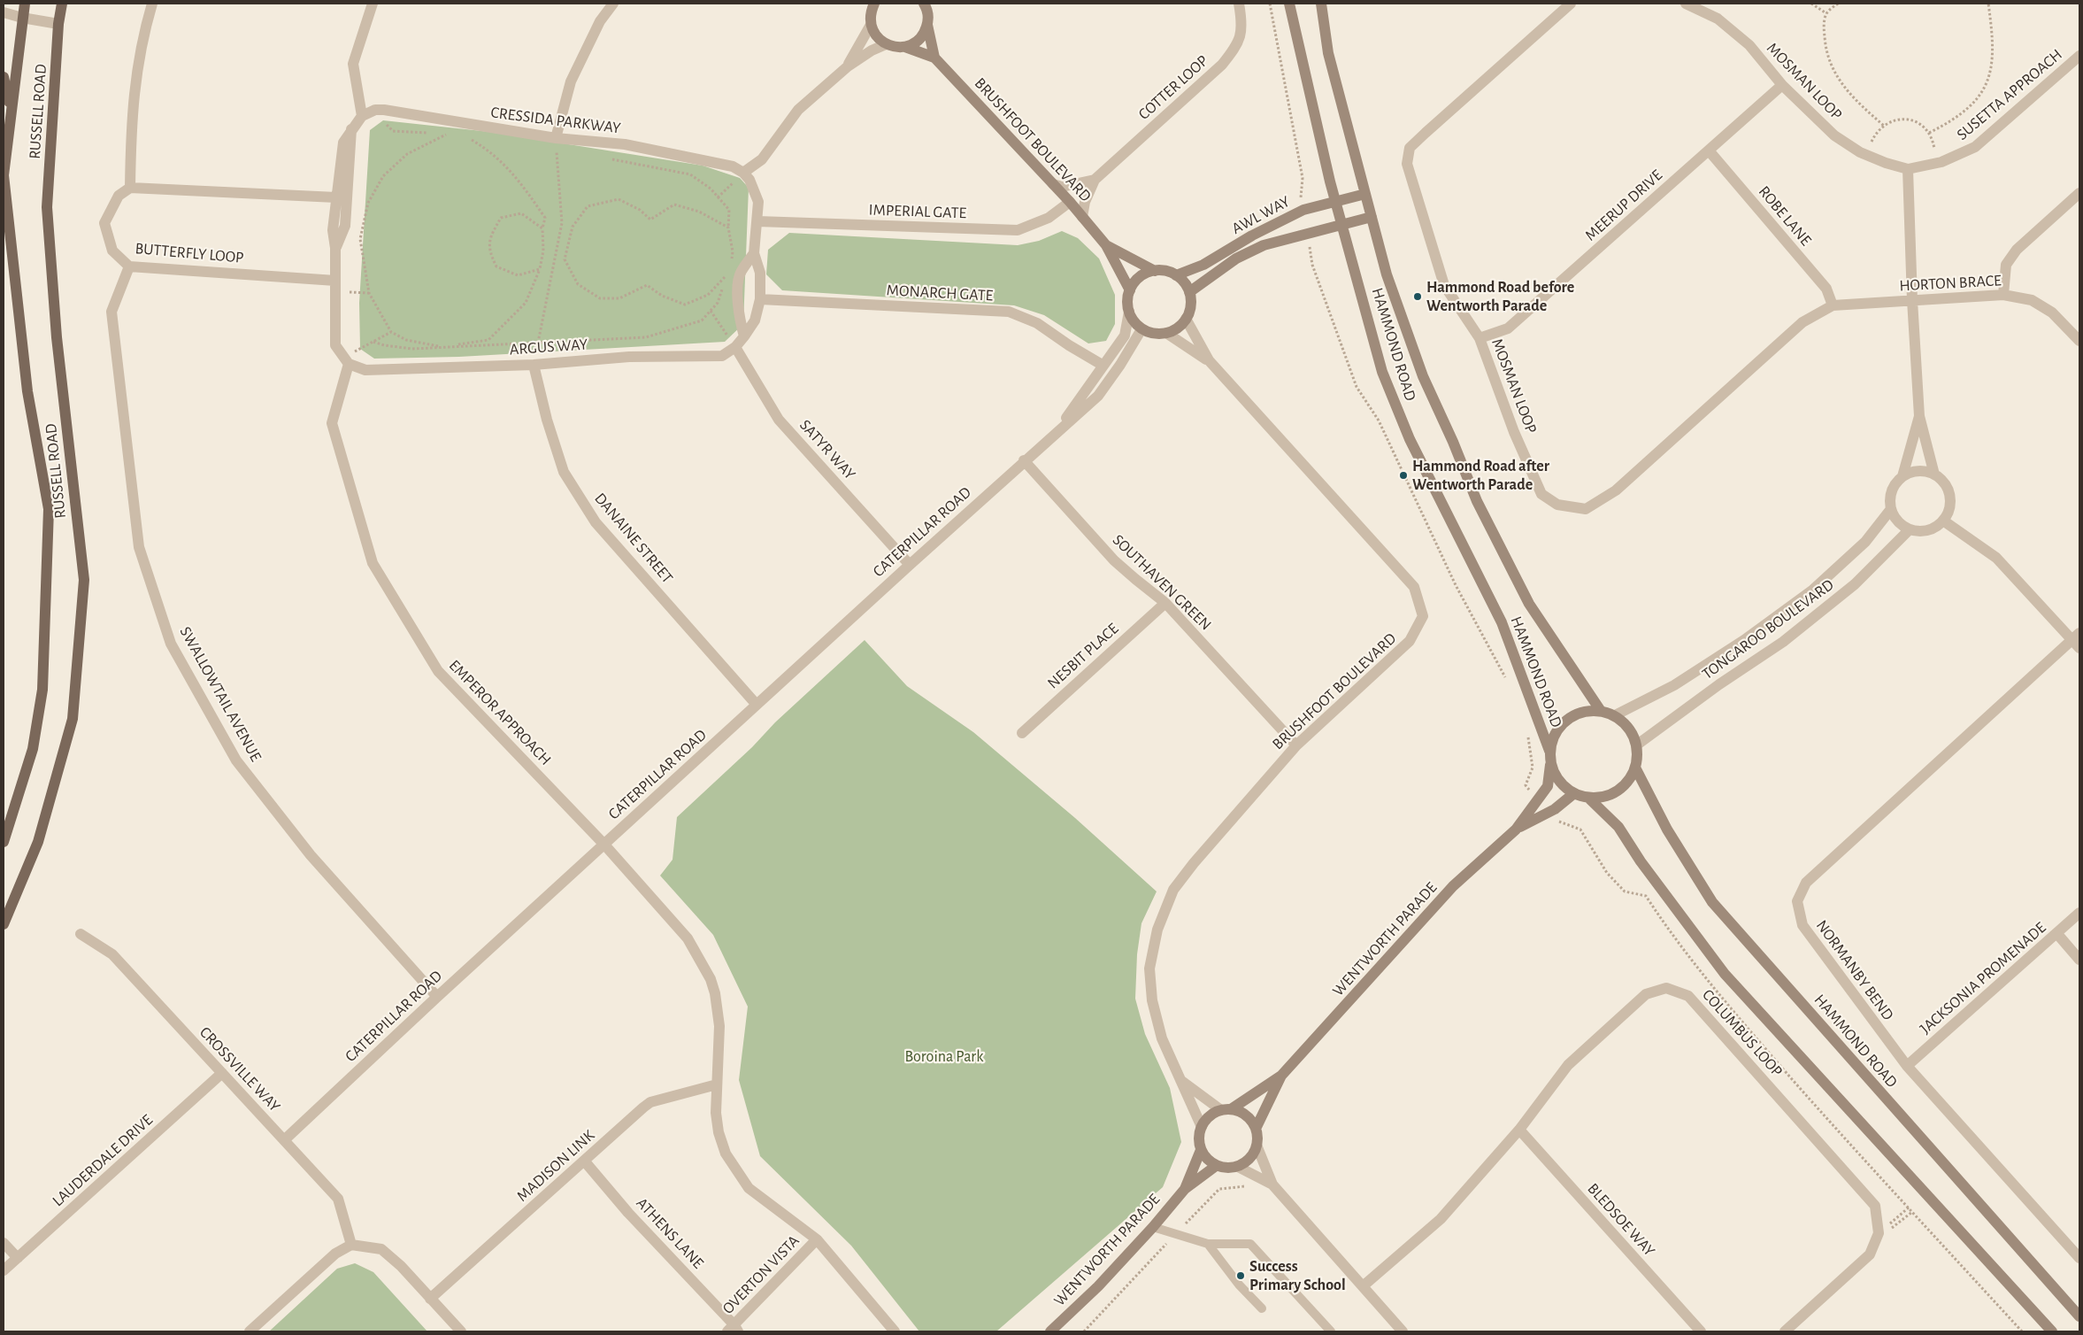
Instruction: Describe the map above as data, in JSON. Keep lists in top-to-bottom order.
{
  "streets": {
    "main road": [
      "RUSSELL ROAD",
      "BRUSHFOOT BOULEVARD",
      "AWL WAY",
      "HAMMOND ROAD",
      "WENTWORTH PARADE"
    ],
    "street": [
      "MOSMAN LOOP",
      "COTTER LOOP",
      "SUSETTA APPROACH",
      "CRESSIDA PARKWAY",
      "MEERUP DRIVE",
      "IMPERIAL GATE",
      "ROBE LANE",
      "BUTTERFLY LOOP",
      "HORTON BRACE",
      "MONARCH GATE",
      "ARGUS WAY",
      "SATYR WAY",
      "CATERPILLAR ROAD",
      "DANAINE STREET",
      "SOUTHAVEN GREEN",
      "TONGAROO BOULEVARD",
      "NESBIT PLACE",
      "SWALLOWTAIL AVENUE",
      "EMPEROR APPROACH",
      "NORMANBY BEND",
      "JACKSONIA PROMENADE",
      "COLUMBUS LOOP",
      "CROSSVILLE WAY",
      "LAUDERDALE DRIVE",
      "MADISON LINK",
      "BLEDSOE WAY",
      "ATHENS LANE",
      "OVERTON VISTA"
    ]
  },
  "crossings": [
    ["MOSMAN LOOP", "SUSETTA APPROACH"],
    ["MOSMAN LOOP", "MEERUP DRIVE"],
    ["MOSMAN LOOP", "ROBE LANE"],
    ["MOSMAN LOOP", "HORTON BRACE"],
    ["COTTER LOOP", "BRUSHFOOT BOULEVARD"],
    ["CRESSIDA PARKWAY", "ARGUS WAY"],
    ["BRUSHFOOT BOULEVARD", "IMPERIAL GATE"],
    ["BRUSHFOOT BOULEVARD", "AWL WAY"],
    ["BRUSHFOOT BOULEVARD", "CATERPILLAR ROAD"],
    ["BRUSHFOOT BOULEVARD", "SOUTHAVEN GREEN"],
    ["BRUSHFOOT BOULEVARD", "WENTWORTH PARADE"],
    ["MEERUP DRIVE", "ROBE LANE"],
    ["IMPERIAL GATE", "ARGUS WAY"],
    ["AWL WAY", "HAMMOND ROAD"],
    ["AWL WAY", "CATERPILLAR ROAD"],
    ["ROBE LANE", "HORTON BRACE"],
    ["BUTTERFLY LOOP", "SWALLOWTAIL AVENUE"],
    ["MONARCH GATE", "ARGUS WAY"],
    ["MONARCH GATE", "CATERPILLAR ROAD"],
    ["HAMMOND ROAD", "TONGAROO BOULEVARD"],
    ["HAMMOND ROAD", "WENTWORTH PARADE"],
    ["ARGUS WAY", "SATYR WAY"],
    ["ARGUS WAY", "DANAINE STREET"],
    ["ARGUS WAY", "EMPEROR APPROACH"],
    ["SATYR WAY", "CATERPILLAR ROAD"],
    ["CATERPILLAR ROAD", "DANAINE STREET"],
    ["CATERPILLAR ROAD", "SOUTHAVEN GREEN"],
    ["CATERPILLAR ROAD", "SWALLOWTAIL AVENUE"],
    ["CATERPILLAR ROAD", "EMPEROR APPROACH"],
    ["CATERPILLAR ROAD", "CROSSVILLE WAY"],
    ["SOUTHAVEN GREEN", "NESBIT PLACE"],
    ["TONGAROO BOULEVARD", "WENTWORTH PARADE"],
    ["EMPEROR APPROACH", "MADISON LINK"],
    ["EMPEROR APPROACH", "OVERTON VISTA"],
    ["NORMANBY BEND", "JACKSONIA PROMENADE"],
    ["COLUMBUS LOOP", "BLEDSOE WAY"],
    ["CROSSVILLE WAY", "LAUDERDALE DRIVE"],
    ["MADISON LINK", "ATHENS LANE"],
    ["ATHENS LANE", "OVERTON VISTA"]
  ],
  "parks": ["Boroina Park"],
  "places": ["Hammond Road before Wentworth Parade", "Hammond Road after Wentworth Parade", "Success Primary School"]
}
